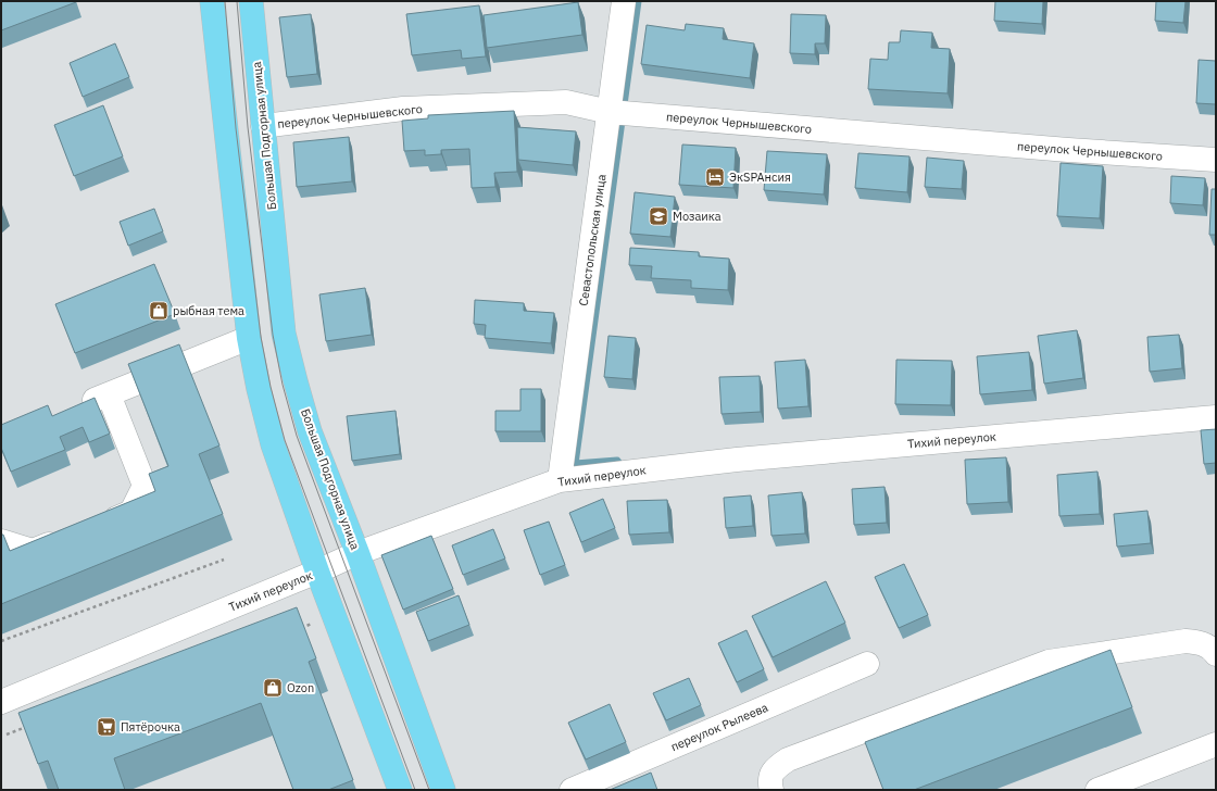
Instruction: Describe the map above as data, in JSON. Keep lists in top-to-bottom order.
{
  "streets": {
    "main road": ["Большая Подгорная улица"],
    "street": [
      "переулок Чернышевского",
      "Севастопольская улица",
      "Тихий переулок",
      "переулок Рылеева"
    ]
  },
  "crossings": [
    ["переулок Чернышевского", "Большая Подгорная улица"],
    ["переулок Чернышевского", "Севастопольская улица"],
    ["Большая Подгорная улица", "Тихий переулок"],
    ["Севастопольская улица", "Тихий переулок"]
  ],
  "places": {
    "hotel": ["ЭкSPAнсия"],
    "school or university": ["Мозаика"],
    "shop": ["рыбная тема", "Ozon"],
    "supermarket": ["Пятёрочка"]
  }
}
